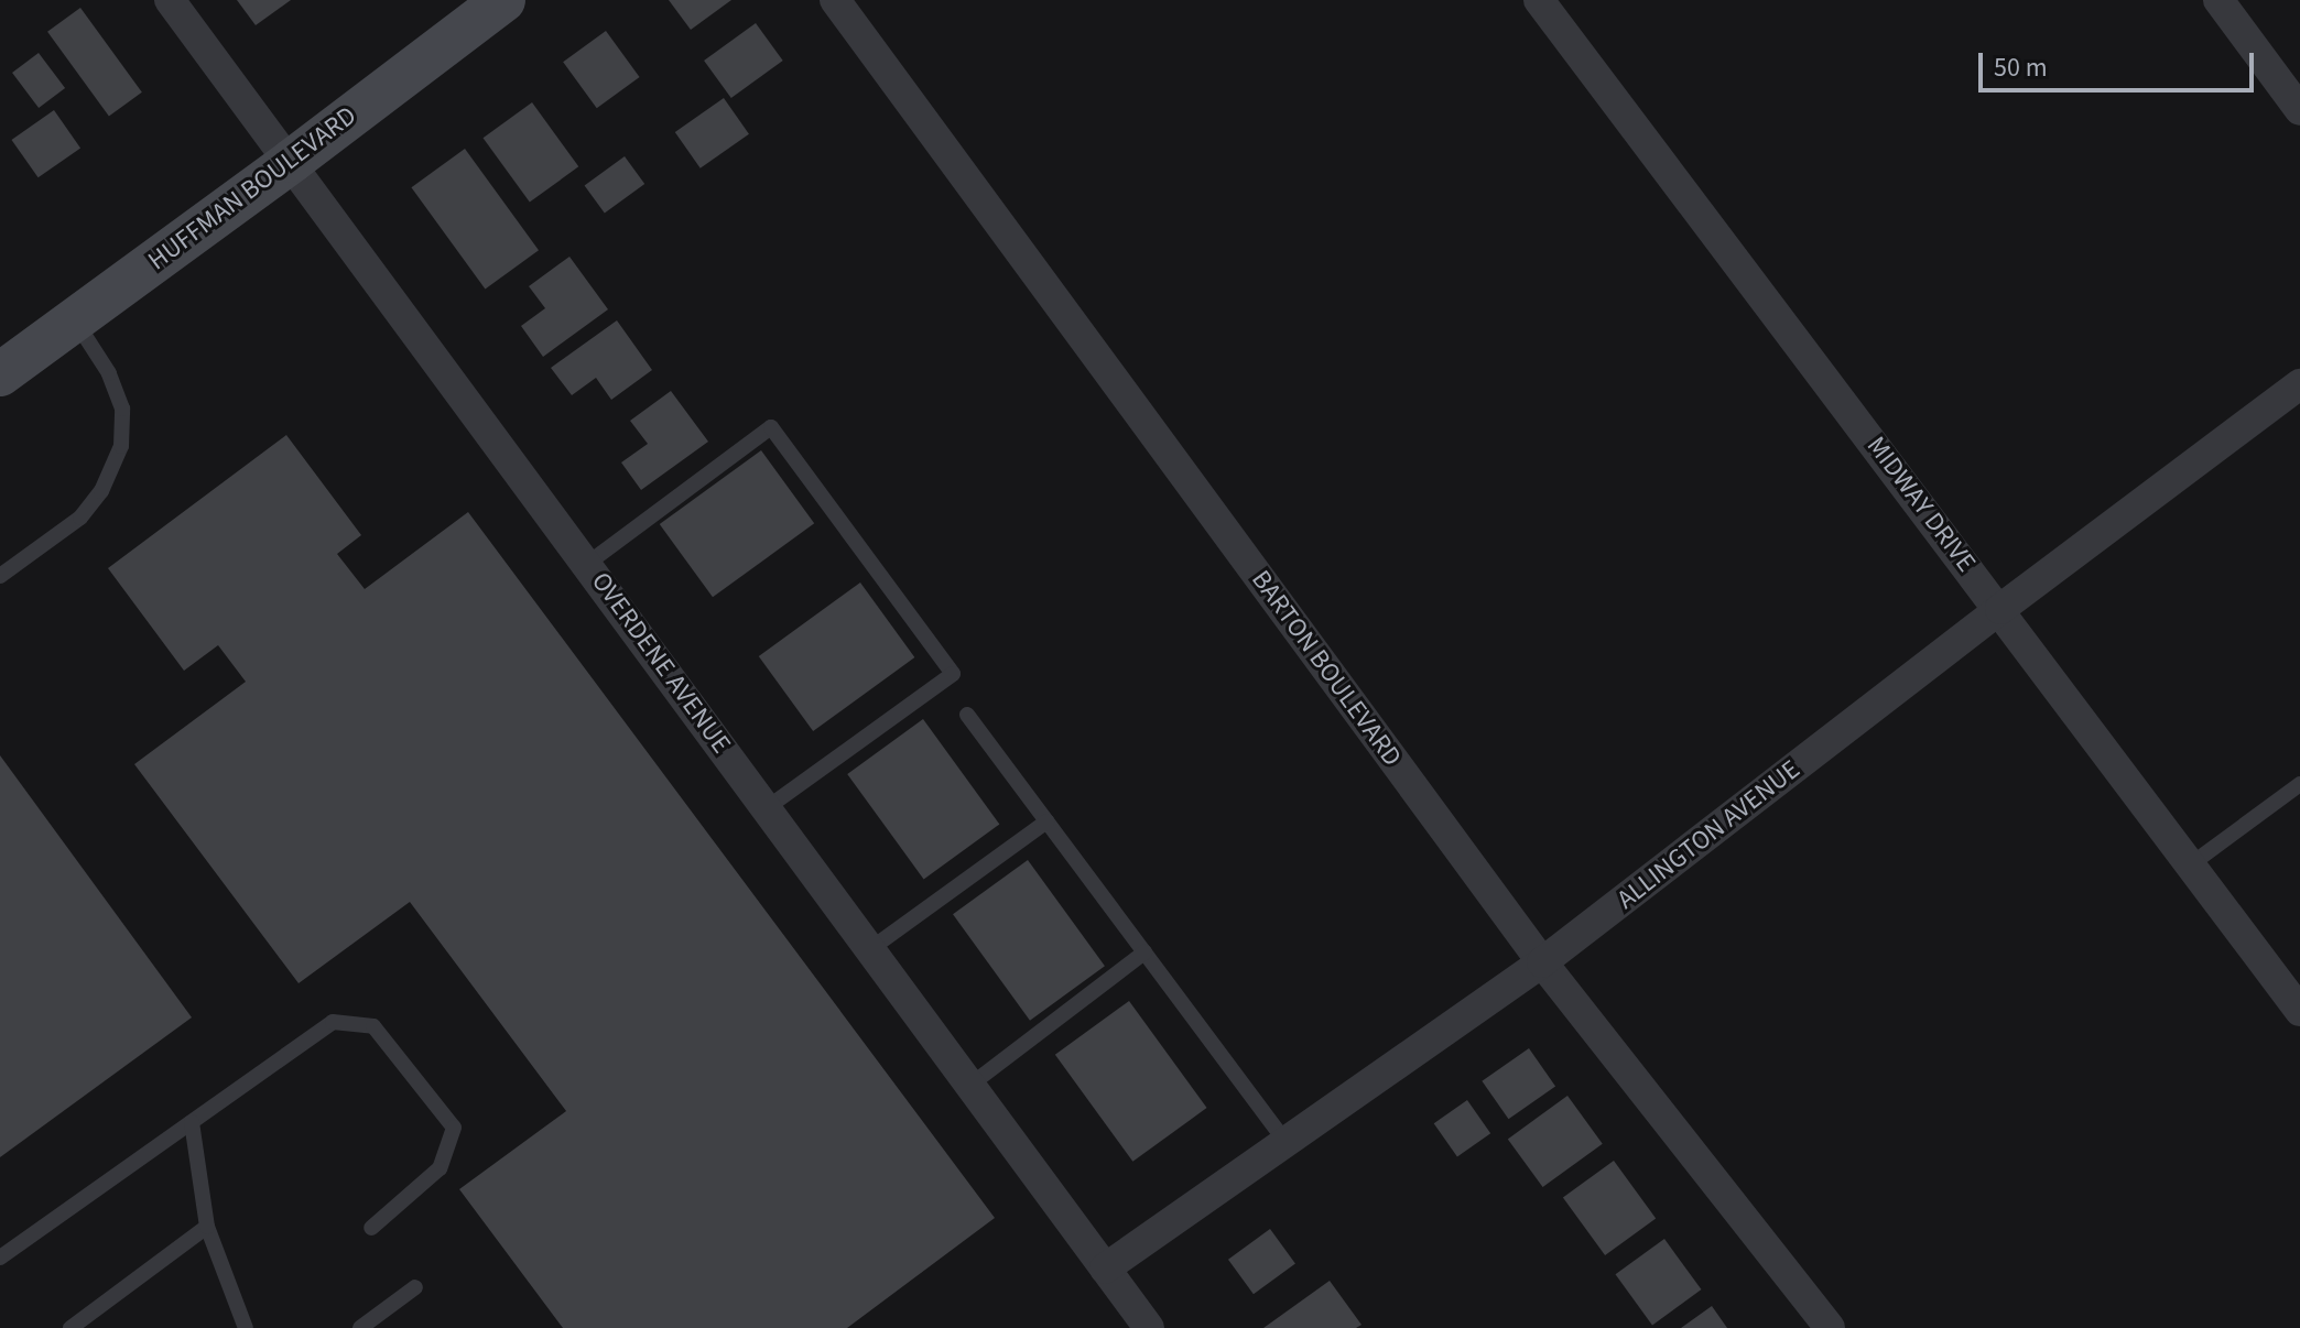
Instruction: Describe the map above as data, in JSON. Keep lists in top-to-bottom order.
{
  "streets": {
    "street": [
      "HUFFMAN BOULEVARD",
      "MIDWAY DRIVE",
      "OVERDENE AVENUE",
      "BARTON BOULEVARD",
      "ALLINGTON AVENUE"
    ]
  },
  "crossings": [
    ["HUFFMAN BOULEVARD", "OVERDENE AVENUE"],
    ["MIDWAY DRIVE", "ALLINGTON AVENUE"],
    ["OVERDENE AVENUE", "ALLINGTON AVENUE"],
    ["BARTON BOULEVARD", "ALLINGTON AVENUE"]
  ],
  "scale_bar": "50 m"
}
